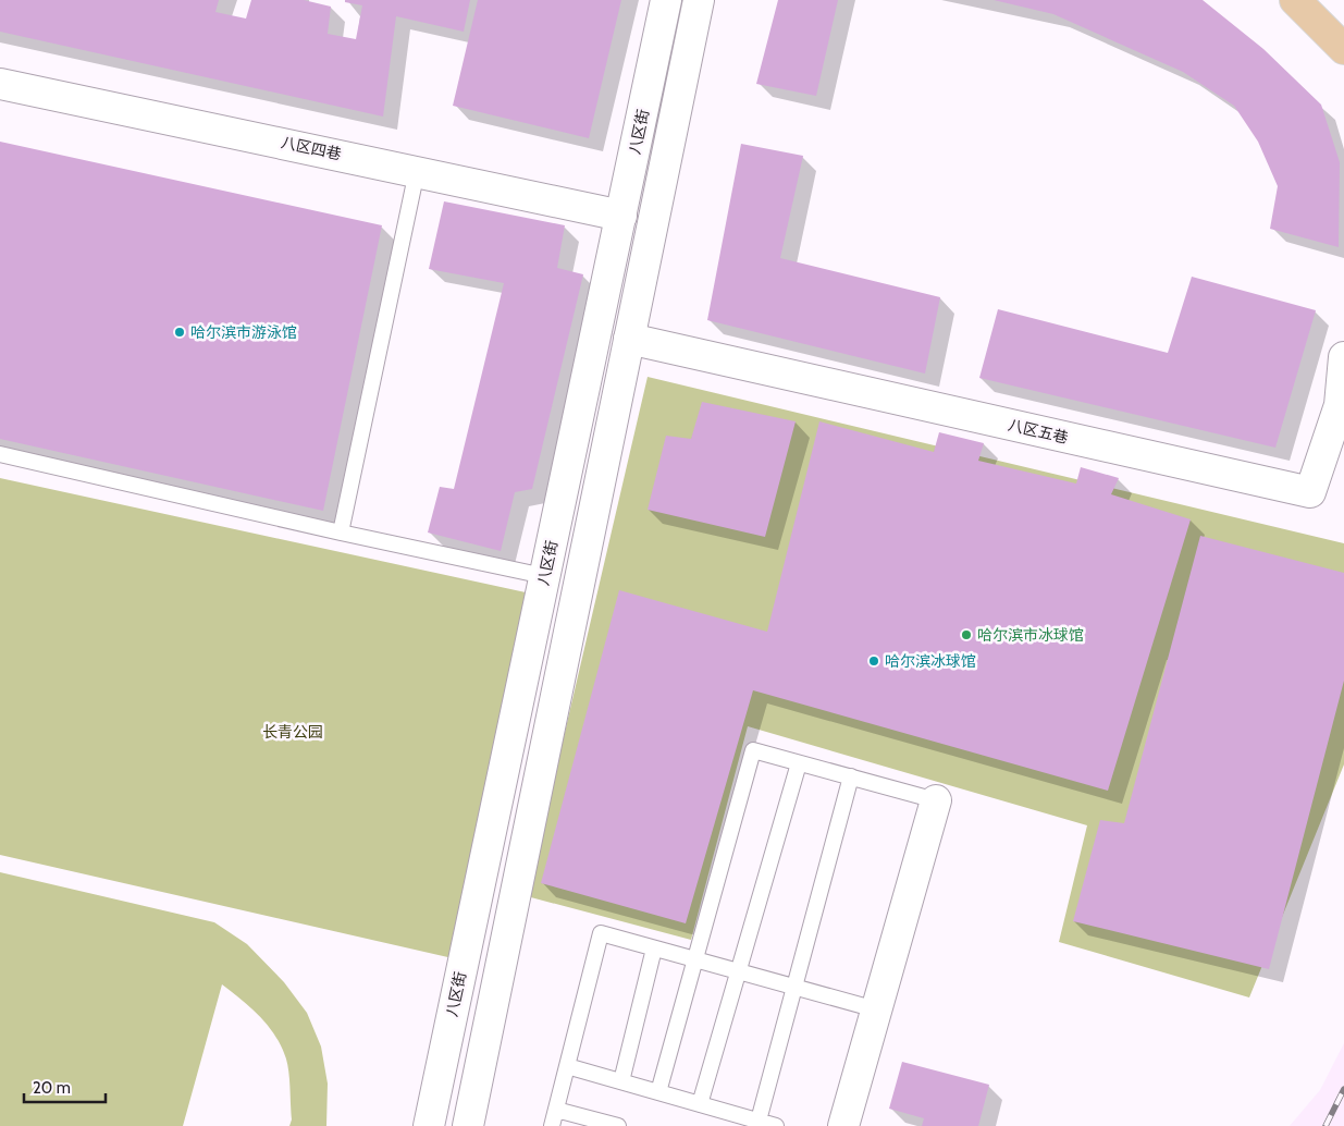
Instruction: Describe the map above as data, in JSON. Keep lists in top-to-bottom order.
{
  "streets": {
    "main road": ["八区街", "八区四巷", "八区五巷"]
  },
  "crossings": [
    ["八区街", "八区四巷"]
  ],
  "parks": ["长青公园"],
  "places": ["哈尔滨市游泳馆", "哈尔滨市冰球馆", "哈尔滨冰球馆"],
  "scale_bar": "20 m"
}
